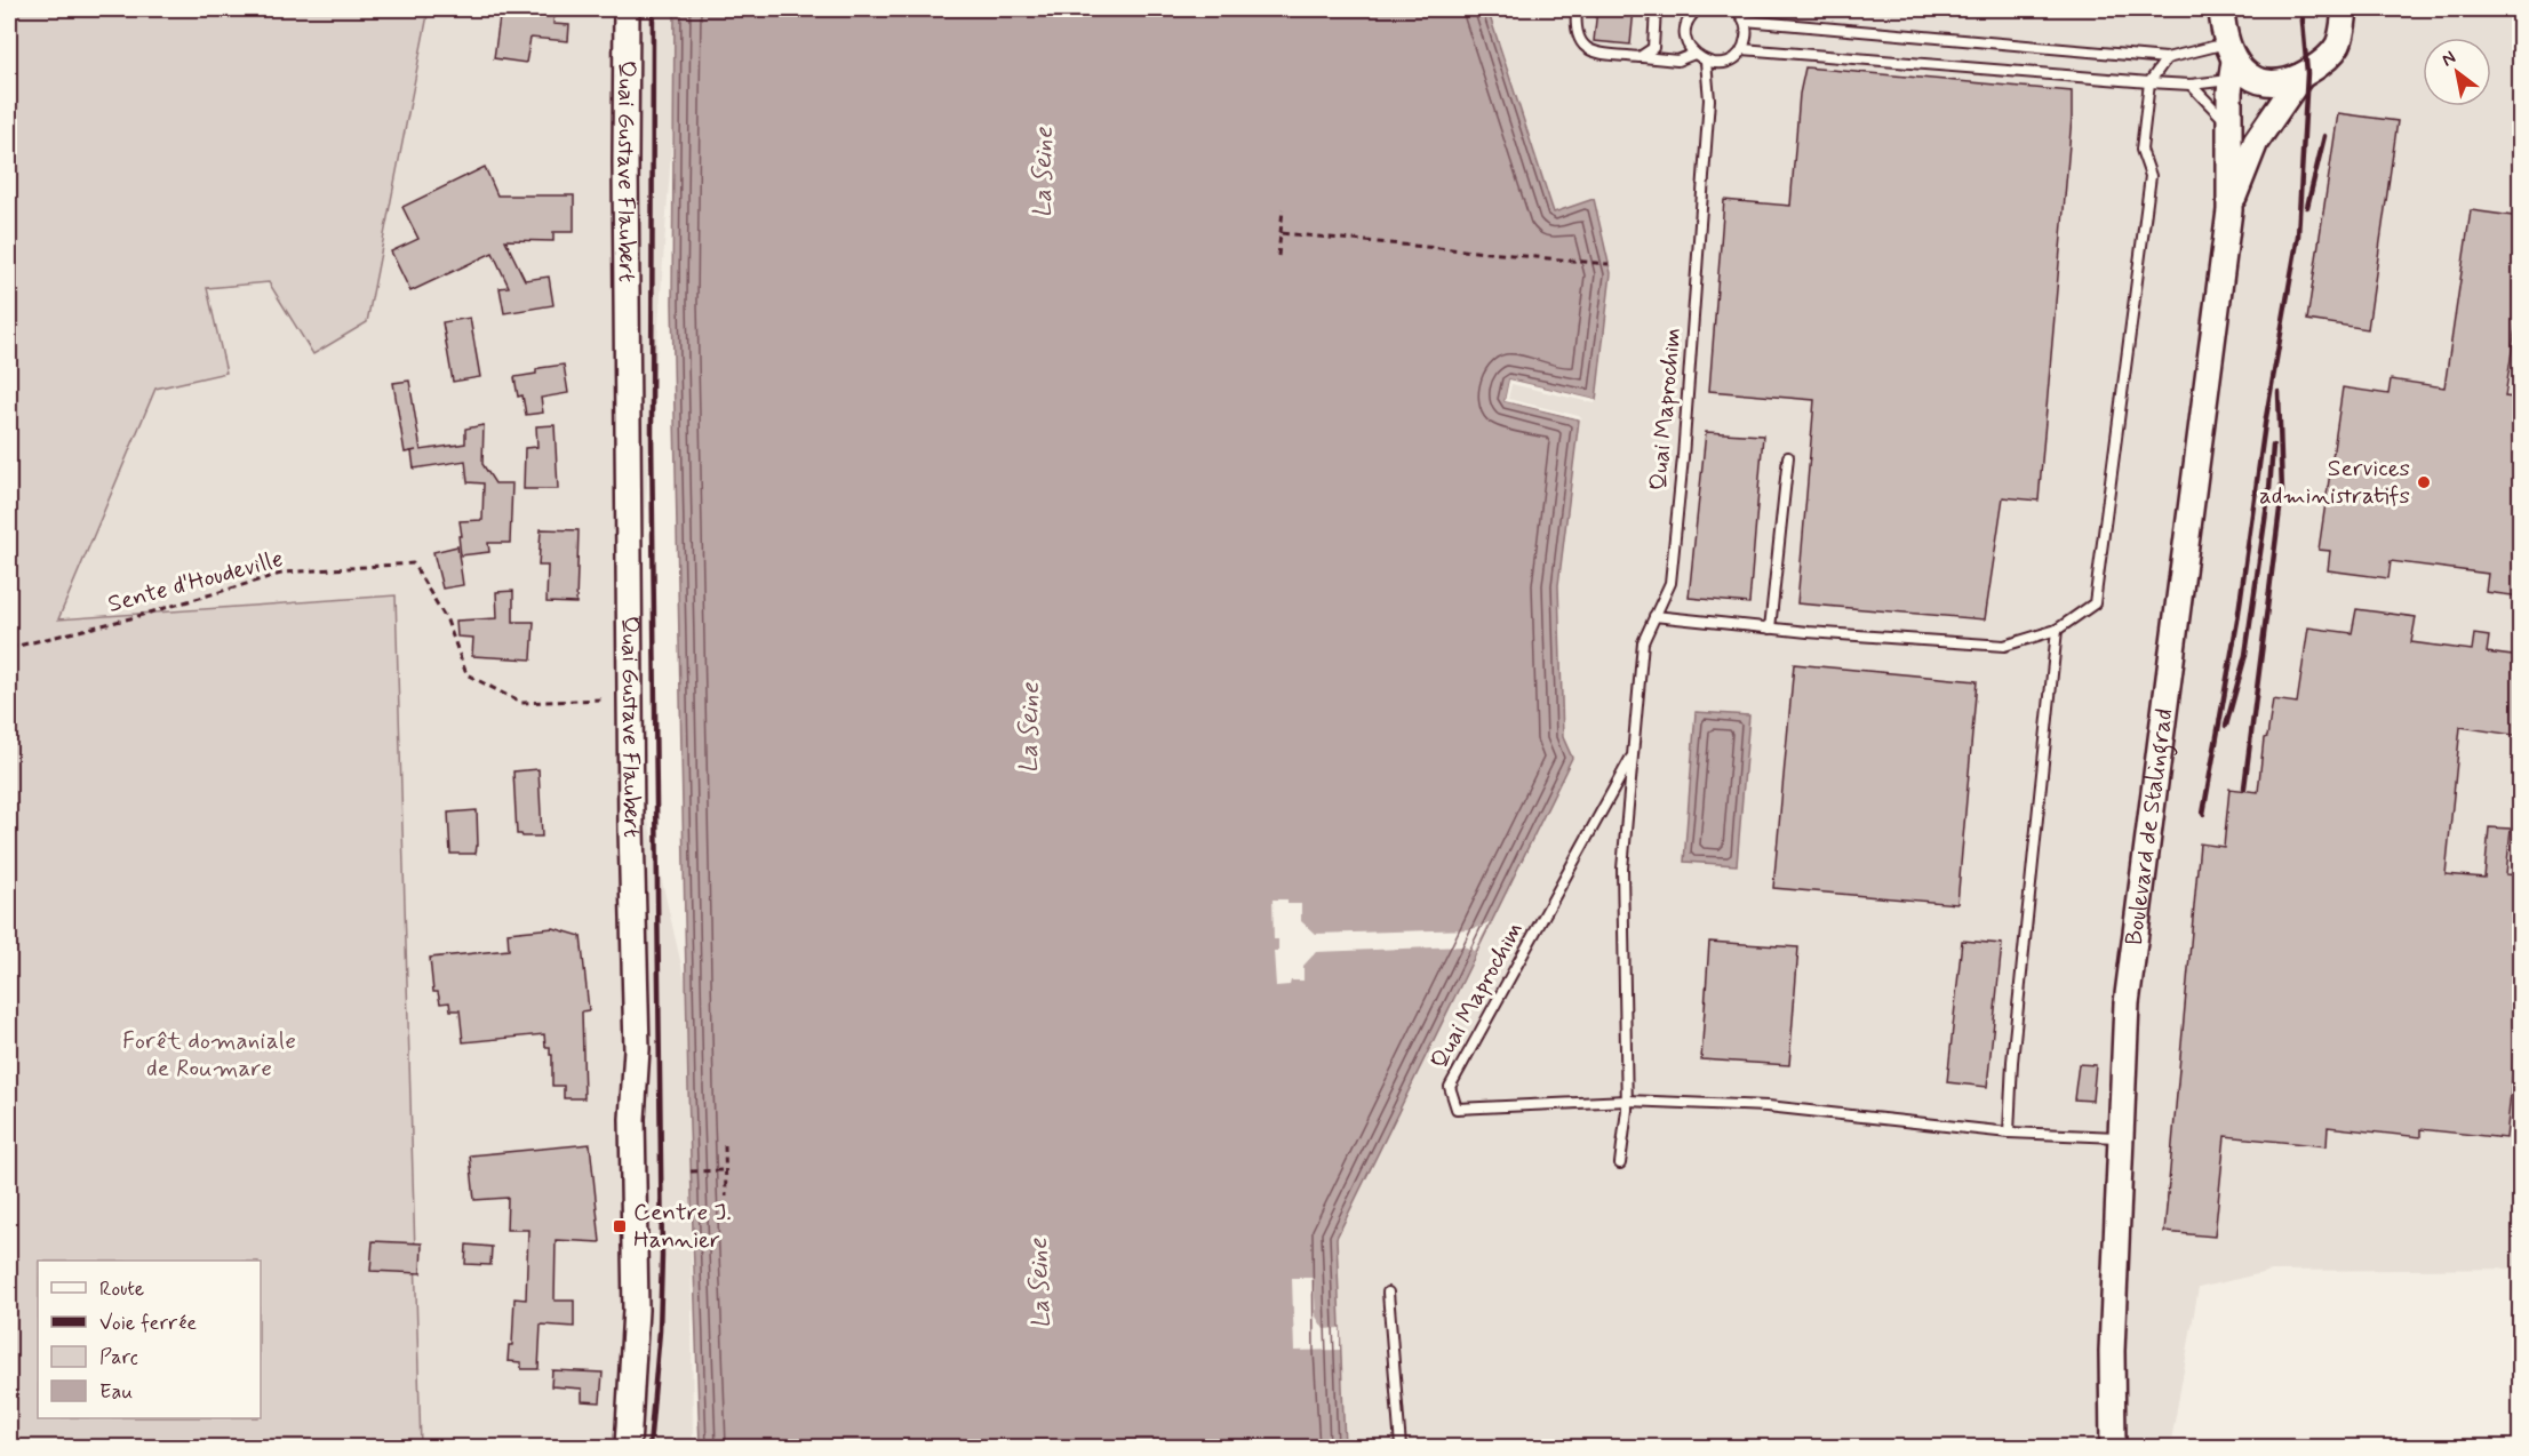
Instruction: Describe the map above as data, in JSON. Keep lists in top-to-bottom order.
{
  "streets": {
    "main road": ["Quai Gustave Flaubert", "Boulevard de Stalingrad"],
    "lane": ["Quai Maprochim"],
    "path": ["Sente d'Houdeville"]
  },
  "crossings": [
    ["Quai Maprochim", "Boulevard de Stalingrad"]
  ],
  "water": ["La Seine"],
  "parks": ["Forêt domaniale de Roumare"],
  "places": {
    "other": ["Services administratifs"],
    "transit": ["Centre J. Hannier"]
  },
  "legend": [
    "Route",
    "Voie ferrée",
    "Parc",
    "Eau"
  ],
  "north": "top left"
}
